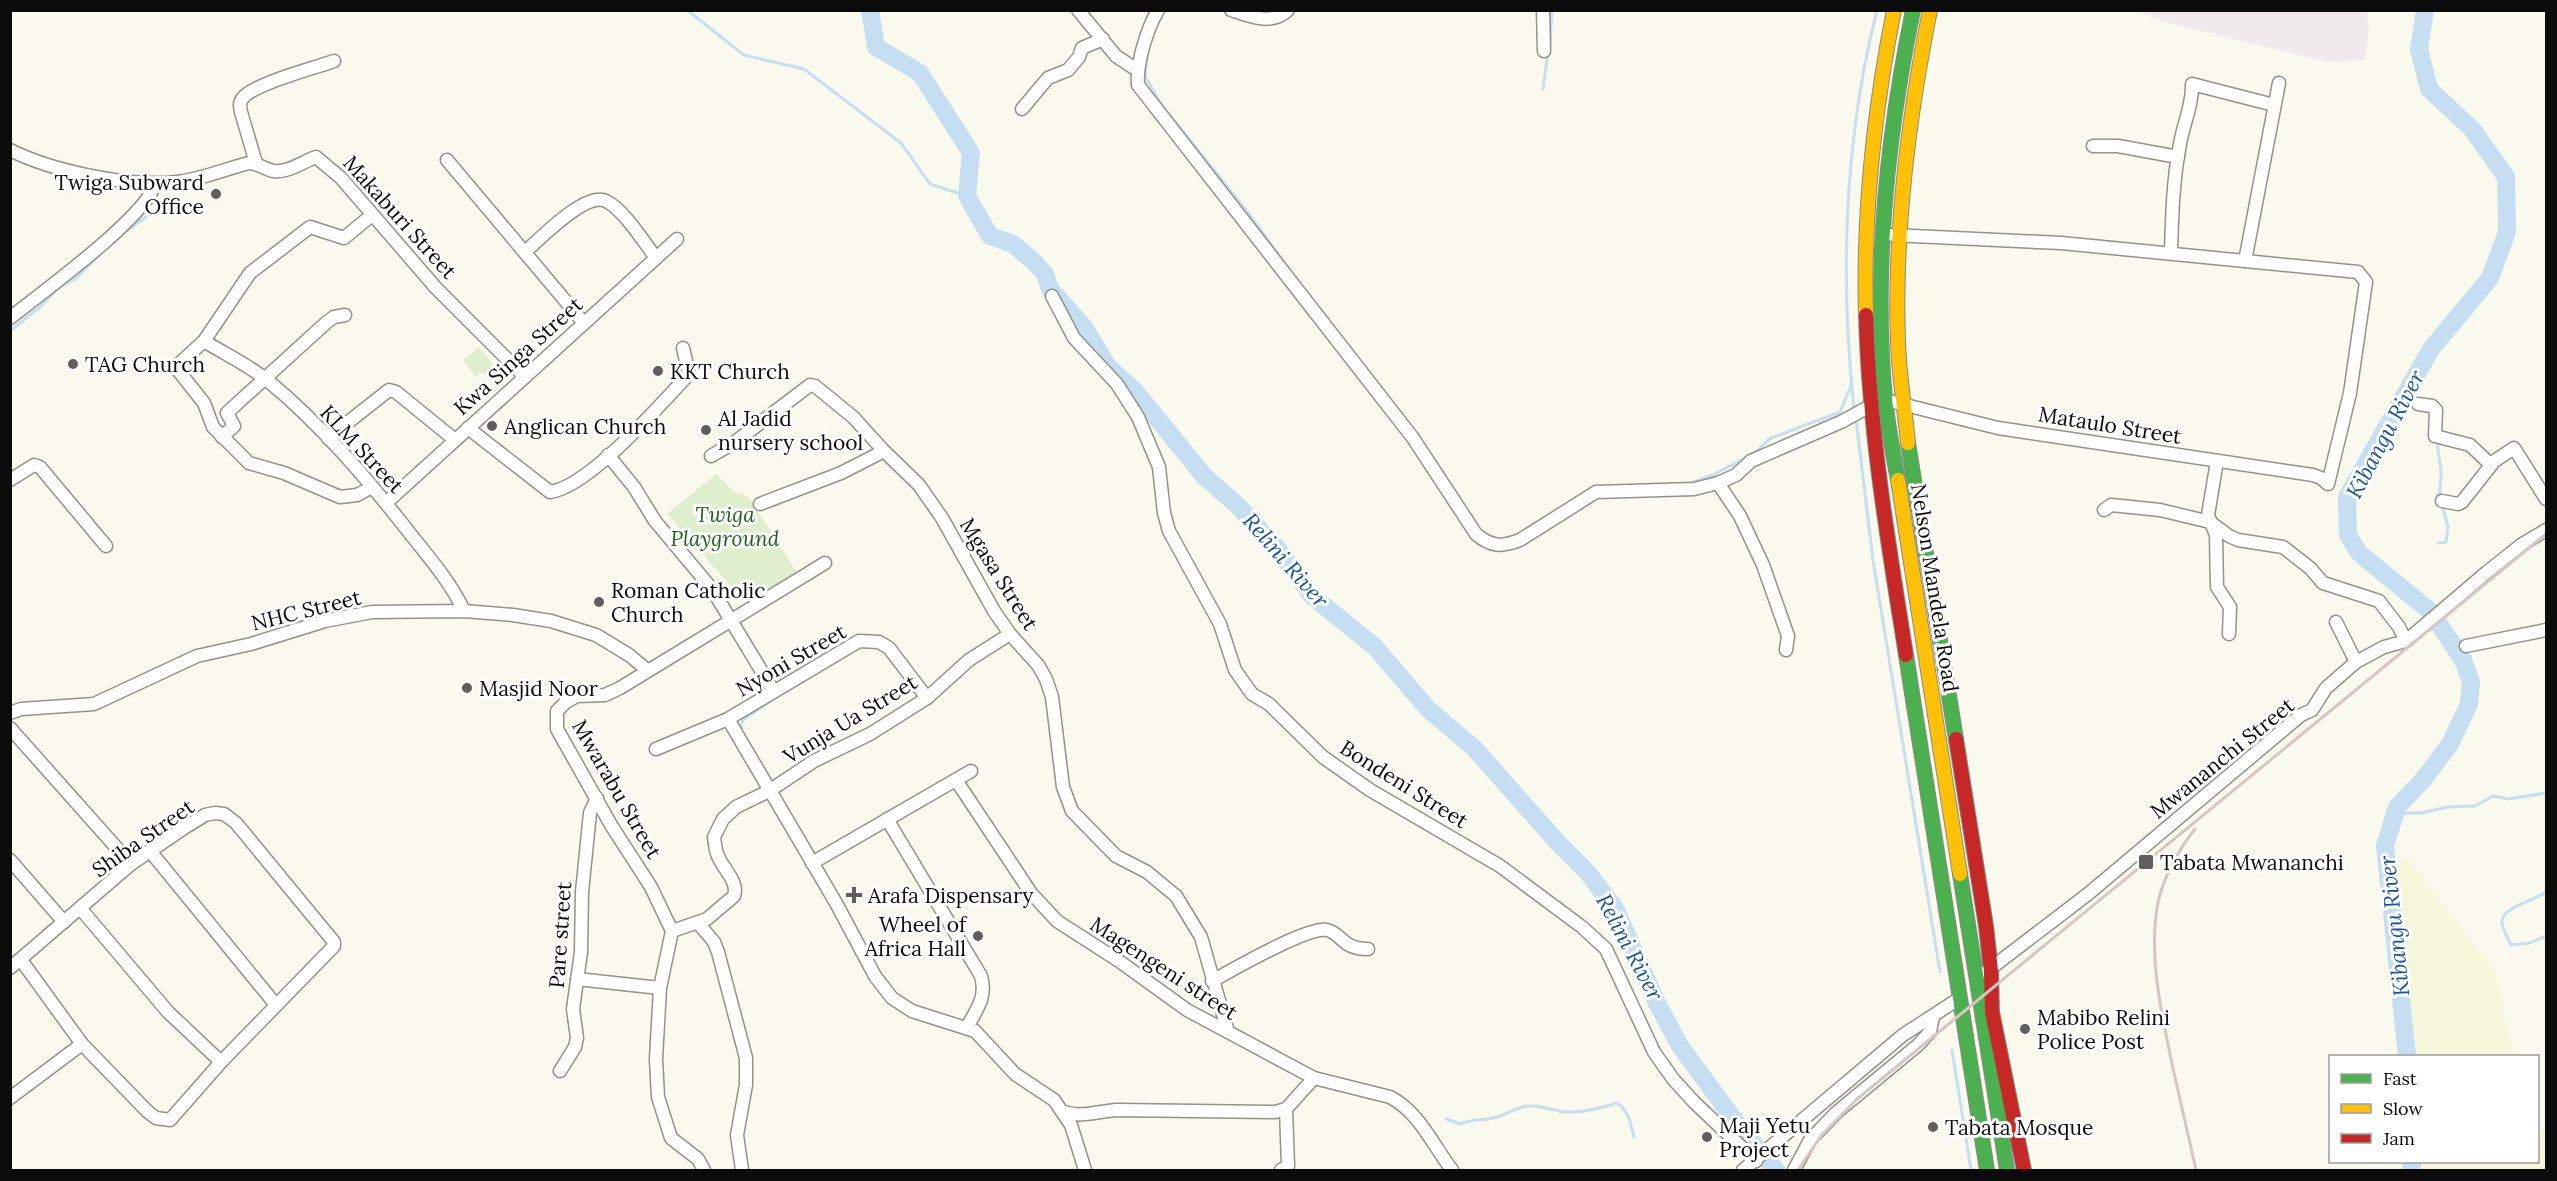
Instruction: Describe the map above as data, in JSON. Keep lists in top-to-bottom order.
{
  "streets": {
    "main road": ["Nelson Mandela Road"],
    "street": [
      "Makaburi Street",
      "Kwa Singa Street",
      "Mataulo Street",
      "KLM Street",
      "Mgasa Street",
      "NHC Street",
      "Nyoni Street",
      "Vunja Ua Street",
      "Mwananchi Street",
      "Bondeni Street",
      "Mwarabu Street",
      "Shiba Street",
      "Pare street",
      "Magengeni street"
    ]
  },
  "crossings": [
    ["Makaburi Street", "Kwa Singa Street"],
    ["Kwa Singa Street", "KLM Street"],
    ["Mataulo Street", "Nelson Mandela Road"],
    ["KLM Street", "NHC Street"],
    ["Mgasa Street", "Vunja Ua Street"],
    ["Mgasa Street", "Magengeni street"],
    ["Nelson Mandela Road", "Mwananchi Street"],
    ["NHC Street", "Mwarabu Street"],
    ["Nyoni Street", "Vunja Ua Street"],
    ["Mwarabu Street", "Pare street"]
  ],
  "water": ["Kibangu River", "Relini River"],
  "parks": ["Twiga Playground"],
  "places": {
    "other": [
      "Twiga Subward Office",
      "TAG Church",
      "KKT Church",
      "Anglican Church",
      "Al Jadid nursery school",
      "Roman Catholic Church",
      "Masjid Noor",
      "Wheel of Africa Hall",
      "Mabibo Relini Police Post",
      "Tabata Mosque",
      "Maji Yetu Project"
    ],
    "transit": ["Tabata Mwananchi"],
    "health": ["Arafa Dispensary"]
  },
  "legend": ["Fast", "Slow", "Jam"]
}
